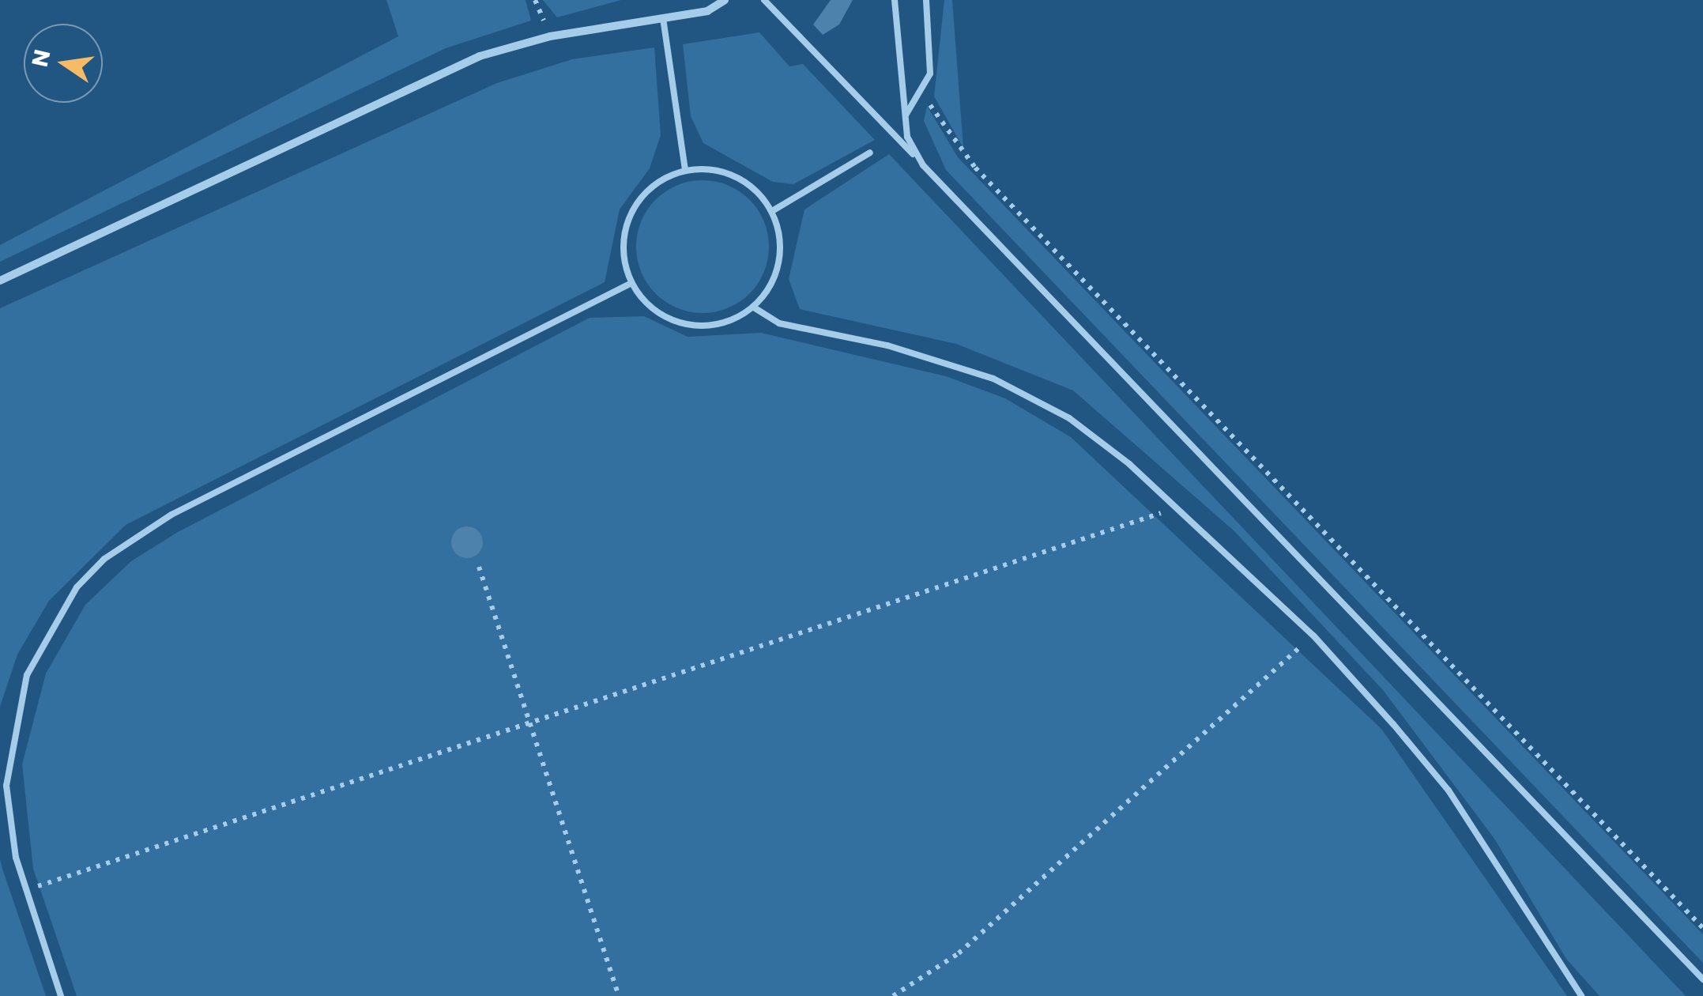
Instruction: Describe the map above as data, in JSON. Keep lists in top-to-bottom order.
{
  "north": "left"
}
